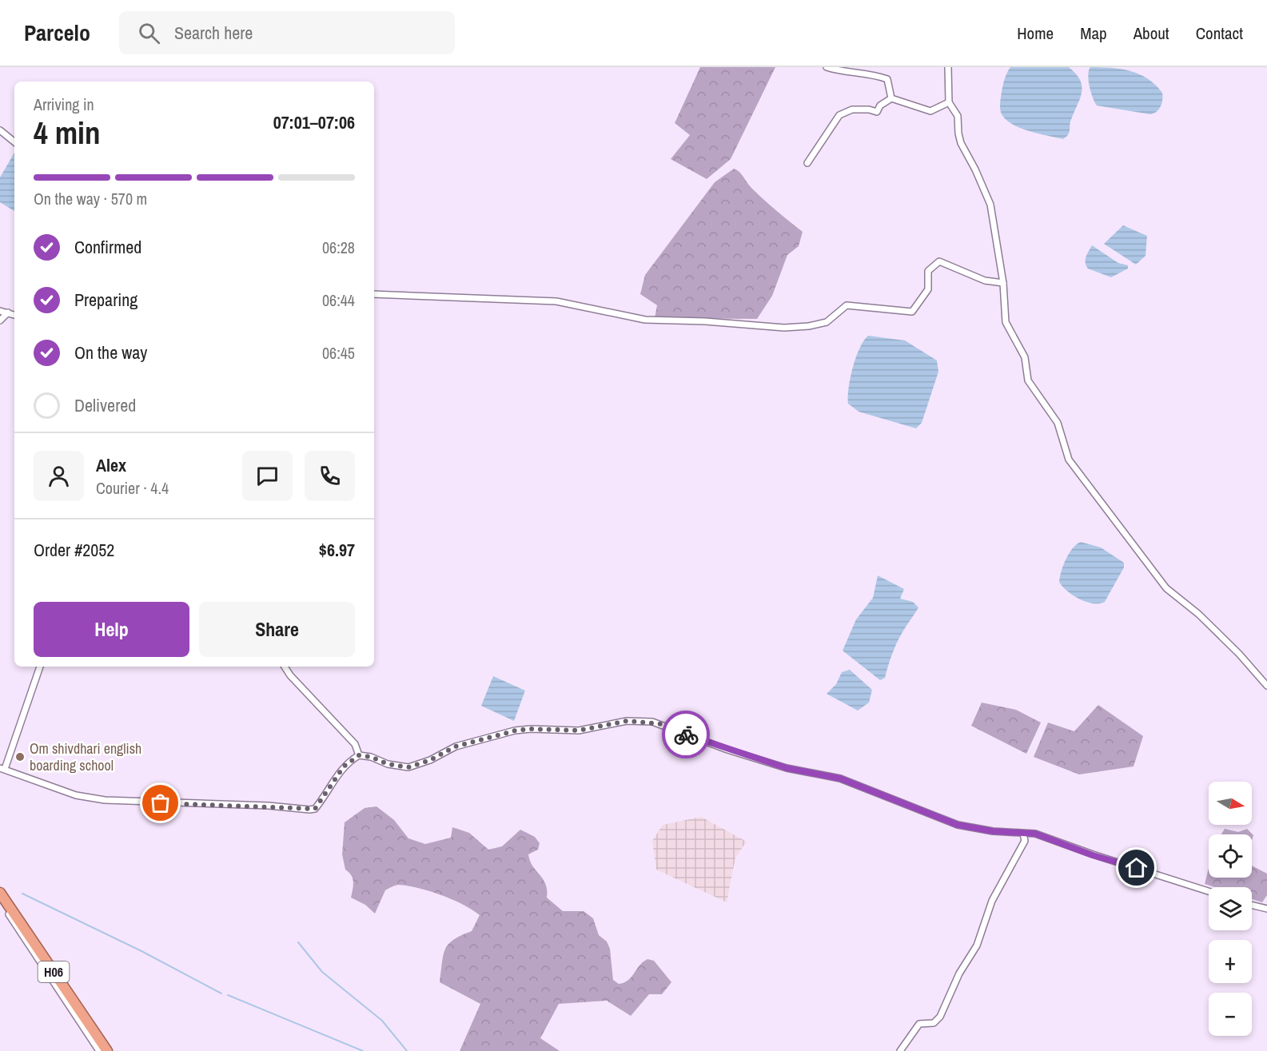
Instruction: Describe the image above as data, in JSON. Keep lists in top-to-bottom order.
{
  "streets": {
    "highway": ["H06"]
  },
  "places": ["Om shivdhari english boarding school"],
  "north": "right",
  "page": {
    "header": "Parcelo",
    "search": "Search here",
    "nav": [
      "Home",
      "Map",
      "About",
      "Contact"
    ],
    "heading": ["4 min", "Arriving in", "07:01–07:06"],
    "panel": [
      "Alex",
      "Courier · 4.4",
      "Order #2052",
      "$6.97"
    ],
    "bar": "On the way · 570 m",
    "list": [
      ["Confirmed", "06:28"],
      ["Preparing", "06:44"],
      ["On the way", "06:45"],
      "Delivered"
    ],
    "buttons": ["Help", "Share"],
    "map_buttons": ["+", "−"]
  }
}
